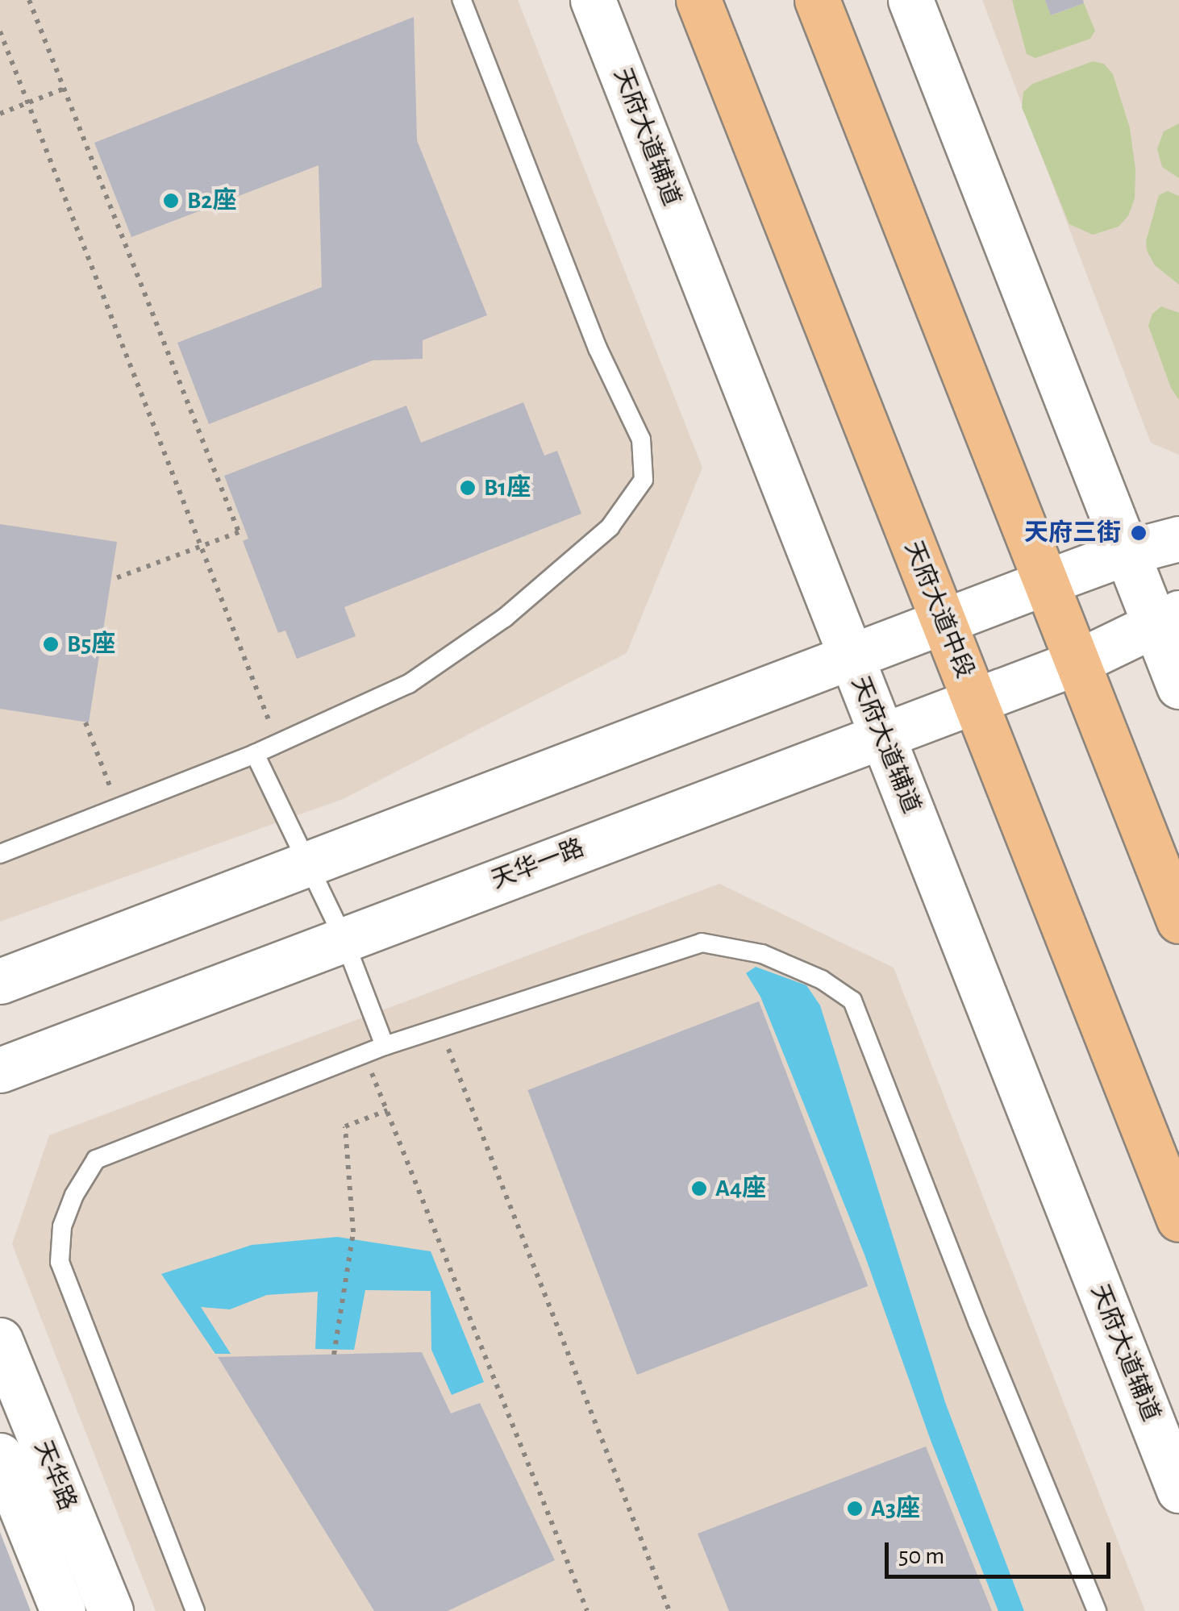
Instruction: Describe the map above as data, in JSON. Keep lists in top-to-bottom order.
{
  "streets": {
    "main road": ["天府大道中段"],
    "street": ["天府大道辅道", "天华一路", "天华路"]
  },
  "crossings": [
    ["天府大道辅道", "天华一路"],
    ["天府大道中段", "天华一路"]
  ],
  "places": [
    "B2座",
    "B1座",
    "天府三街",
    "B5座",
    "A4座",
    "A3座"
  ],
  "scale_bar": "50 m"
}
